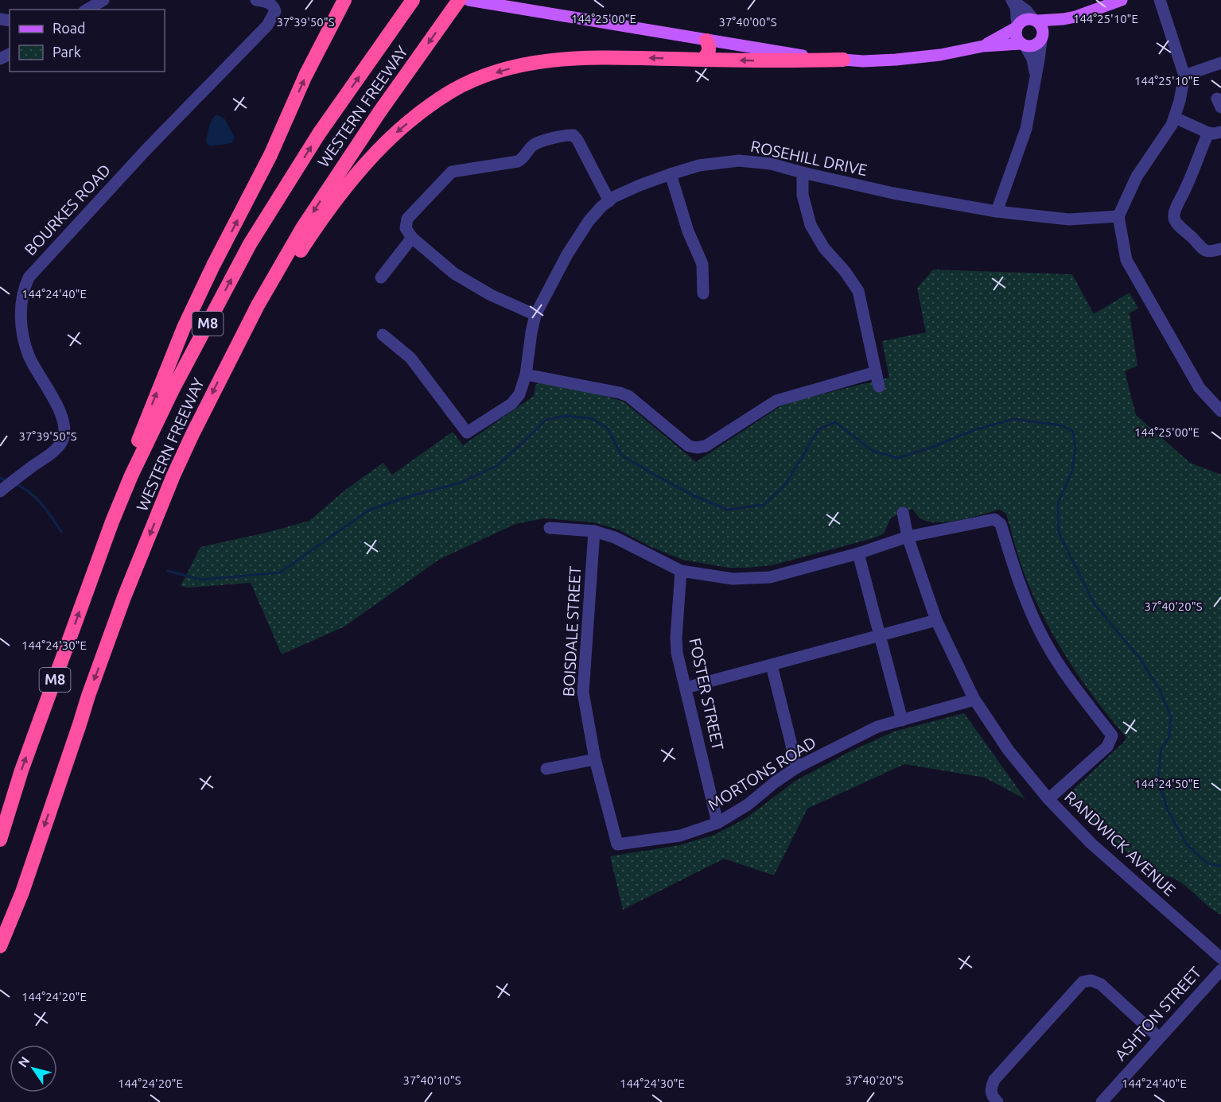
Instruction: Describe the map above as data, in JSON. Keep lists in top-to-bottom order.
{
  "streets": {
    "highway": ["WESTERN FREEWAY", "M8"],
    "street": [
      "ROSEHILL DRIVE",
      "BOURKES ROAD",
      "BOISDALE STREET",
      "FOSTER STREET",
      "MORTONS ROAD",
      "RANDWICK AVENUE",
      "ASHTON STREET"
    ]
  },
  "crossings": [
    ["BOISDALE STREET", "MORTONS ROAD"],
    ["FOSTER STREET", "MORTONS ROAD"],
    ["MORTONS ROAD", "RANDWICK AVENUE"]
  ],
  "legend": ["Road", "Park"],
  "north": "top left",
  "coordinates": [
    "144°25'00\"E",
    "144°25'10\"E",
    "37°39'50\"S",
    "37°40'00\"S",
    "144°24'40\"E",
    "37°40'20\"S",
    "144°24'30\"E",
    "144°24'50\"E",
    "144°24'20\"E",
    "37°40'10\"S"
  ]
}
